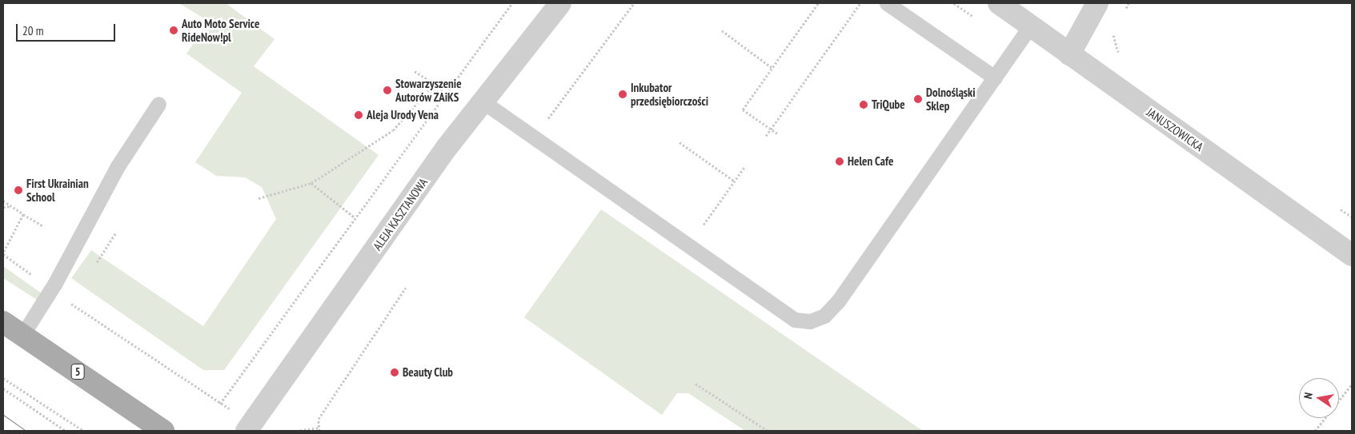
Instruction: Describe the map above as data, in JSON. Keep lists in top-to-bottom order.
{
  "streets": {
    "main road": ["5"],
    "street": ["JANUSZOWICKA", "ALEJA KASZTANOWA"]
  },
  "places": [
    "Auto Moto Service RideNow!pl",
    "Stowarzyszenie Autorów ZAiKS",
    "Inkubator przedsiębiorczości",
    "Dolnośląski Sklep",
    "TriQube",
    "Aleja Urody Vena",
    "Helen Cafe",
    "First Ukrainian School",
    "Beauty Club"
  ],
  "scale_bar": "20 m",
  "north": "left"
}
